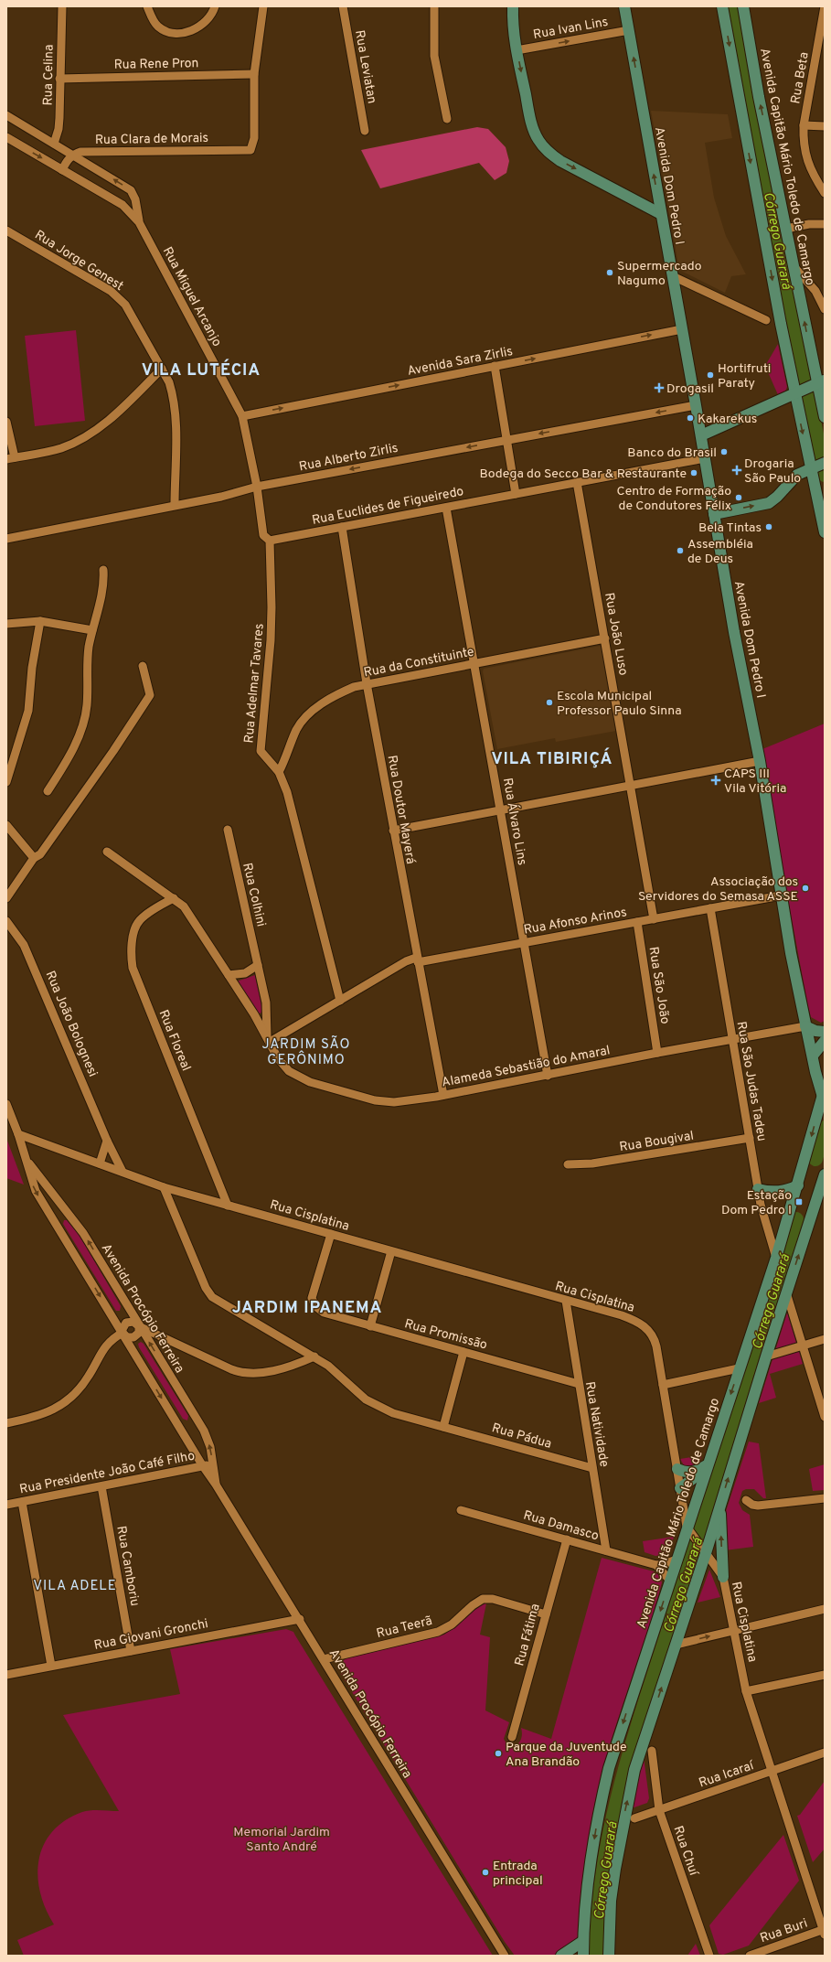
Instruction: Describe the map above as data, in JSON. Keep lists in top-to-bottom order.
{
  "streets": {
    "main road": ["Avenida Capitão Mário Toledo de Camargo", "Avenida Dom Pedro I"],
    "street": [
      "Rua Ivan Lins",
      "Rua Rene Pron",
      "Rua Leviatan",
      "Rua Celina",
      "Rua Beta",
      "Rua Clara de Morais",
      "Rua Jorge Genest",
      "Rua Miguel Arcanjo",
      "Avenida Sara Zirlis",
      "Rua Alberto Zirlis",
      "Rua Euclides de Figueiredo",
      "Rua João Luso",
      "Rua da Constituinte",
      "Rua Adelmar Tavares",
      "Rua Doutor Mayerá",
      "Rua Álvaro Lins",
      "Rua Colhini",
      "Rua Afonso Arinos",
      "Rua São João",
      "Rua João Bolognesi",
      "Rua Floreal",
      "Alameda Sebastião do Amaral",
      "Rua São Judas Tadeu",
      "Rua Bougival",
      "Rua Cisplatina",
      "Avenida Procópio Ferreira",
      "Rua Promissão",
      "Rua Natividade",
      "Rua Pádua",
      "Rua Presidente João Café Filho",
      "Rua Damasco",
      "Rua Camboriu",
      "Rua Teerã",
      "Rua Giovani Gronchi",
      "Rua Fátima",
      "Rua Icaraí",
      "Rua Chuí",
      "Rua Buri"
    ]
  },
  "crossings": [
    ["Rua Ivan Lins", "Avenida Dom Pedro I"],
    ["Rua Rene Pron", "Rua Celina"],
    ["Rua Rene Pron", "Rua Clara de Morais"],
    ["Avenida Capitão Mário Toledo de Camargo", "Avenida Dom Pedro I"],
    ["Avenida Capitão Mário Toledo de Camargo", "Rua São Judas Tadeu"],
    ["Avenida Capitão Mário Toledo de Camargo", "Rua Cisplatina"],
    ["Avenida Dom Pedro I", "Avenida Sara Zirlis"],
    ["Avenida Dom Pedro I", "Rua Alberto Zirlis"],
    ["Avenida Dom Pedro I", "Rua Euclides de Figueiredo"],
    ["Avenida Dom Pedro I", "Rua Afonso Arinos"],
    ["Avenida Dom Pedro I", "Alameda Sebastião do Amaral"],
    ["Rua Jorge Genest", "Rua Alberto Zirlis"],
    ["Rua Miguel Arcanjo", "Avenida Sara Zirlis"],
    ["Rua Miguel Arcanjo", "Rua Alberto Zirlis"],
    ["Rua Miguel Arcanjo", "Rua Adelmar Tavares"],
    ["Rua Alberto Zirlis", "Rua Adelmar Tavares"],
    ["Rua Euclides de Figueiredo", "Rua João Luso"],
    ["Rua Euclides de Figueiredo", "Rua Adelmar Tavares"],
    ["Rua Euclides de Figueiredo", "Rua Doutor Mayerá"],
    ["Rua Euclides de Figueiredo", "Rua Álvaro Lins"],
    ["Rua João Luso", "Rua da Constituinte"],
    ["Rua João Luso", "Rua Afonso Arinos"],
    ["Rua da Constituinte", "Rua Adelmar Tavares"],
    ["Rua da Constituinte", "Rua Doutor Mayerá"],
    ["Rua da Constituinte", "Rua Álvaro Lins"],
    ["Rua Adelmar Tavares", "Rua Afonso Arinos"],
    ["Rua Doutor Mayerá", "Rua Afonso Arinos"],
    ["Rua Doutor Mayerá", "Alameda Sebastião do Amaral"],
    ["Rua Álvaro Lins", "Rua Afonso Arinos"],
    ["Rua Álvaro Lins", "Alameda Sebastião do Amaral"],
    ["Rua Colhini", "Rua Afonso Arinos"],
    ["Rua Colhini", "Alameda Sebastião do Amaral"],
    ["Rua Afonso Arinos", "Rua São João"],
    ["Rua Afonso Arinos", "Alameda Sebastião do Amaral"],
    ["Rua Afonso Arinos", "Rua São Judas Tadeu"],
    ["Rua São João", "Alameda Sebastião do Amaral"],
    ["Rua João Bolognesi", "Rua Cisplatina"],
    ["Rua Floreal", "Alameda Sebastião do Amaral"],
    ["Rua Floreal", "Rua Cisplatina"],
    ["Alameda Sebastião do Amaral", "Rua São Judas Tadeu"],
    ["Rua São Judas Tadeu", "Rua Bougival"],
    ["Rua Cisplatina", "Avenida Procópio Ferreira"],
    ["Rua Cisplatina", "Rua Promissão"],
    ["Rua Cisplatina", "Rua Natividade"],
    ["Rua Cisplatina", "Rua Pádua"],
    ["Rua Cisplatina", "Rua Icaraí"],
    ["Rua Cisplatina", "Rua Buri"],
    ["Avenida Procópio Ferreira", "Rua Presidente João Café Filho"],
    ["Avenida Procópio Ferreira", "Rua Teerã"],
    ["Avenida Procópio Ferreira", "Rua Giovani Gronchi"],
    ["Rua Promissão", "Rua Natividade"],
    ["Rua Natividade", "Rua Pádua"],
    ["Rua Natividade", "Rua Damasco"],
    ["Rua Presidente João Café Filho", "Rua Camboriu"],
    ["Rua Damasco", "Rua Fátima"],
    ["Rua Camboriu", "Rua Giovani Gronchi"],
    ["Rua Teerã", "Rua Fátima"],
    ["Rua Icaraí", "Rua Chuí"]
  ],
  "one_way": ["Rua Ivan Lins", "Avenida Sara Zirlis", "Rua Alberto Zirlis"],
  "districts": [
    "VILA LUTÉCIA",
    "VILA TIBIRIÇÁ",
    "JARDIM SÃO GERÔNIMO",
    "JARDIM IPANEMA",
    "VILA ADELE"
  ],
  "water": ["Córrego Guarará"],
  "parks": ["Memorial Jardim Santo André"],
  "places": {
    "other": [
      "Supermercado Nagumo",
      "Hortifruti Paraty",
      "Kakarekus",
      "Banco do Brasil",
      "Bodega do Secco Bar & Restaurante",
      "Centro de Formação de Condutores Félix",
      "Bela Tintas",
      "Assembléia de Deus",
      "Escola Municipal Professor Paulo Sinna",
      "Associação dos Servidores do Semasa ASSE",
      "Parque da Juventude Ana Brandão",
      "Entrada principal"
    ],
    "health": ["Drogasil", "Drogaria São Paulo", "CAPS III Vila Vitória"],
    "transit": ["Estação Dom Pedro I"]
  }
}
